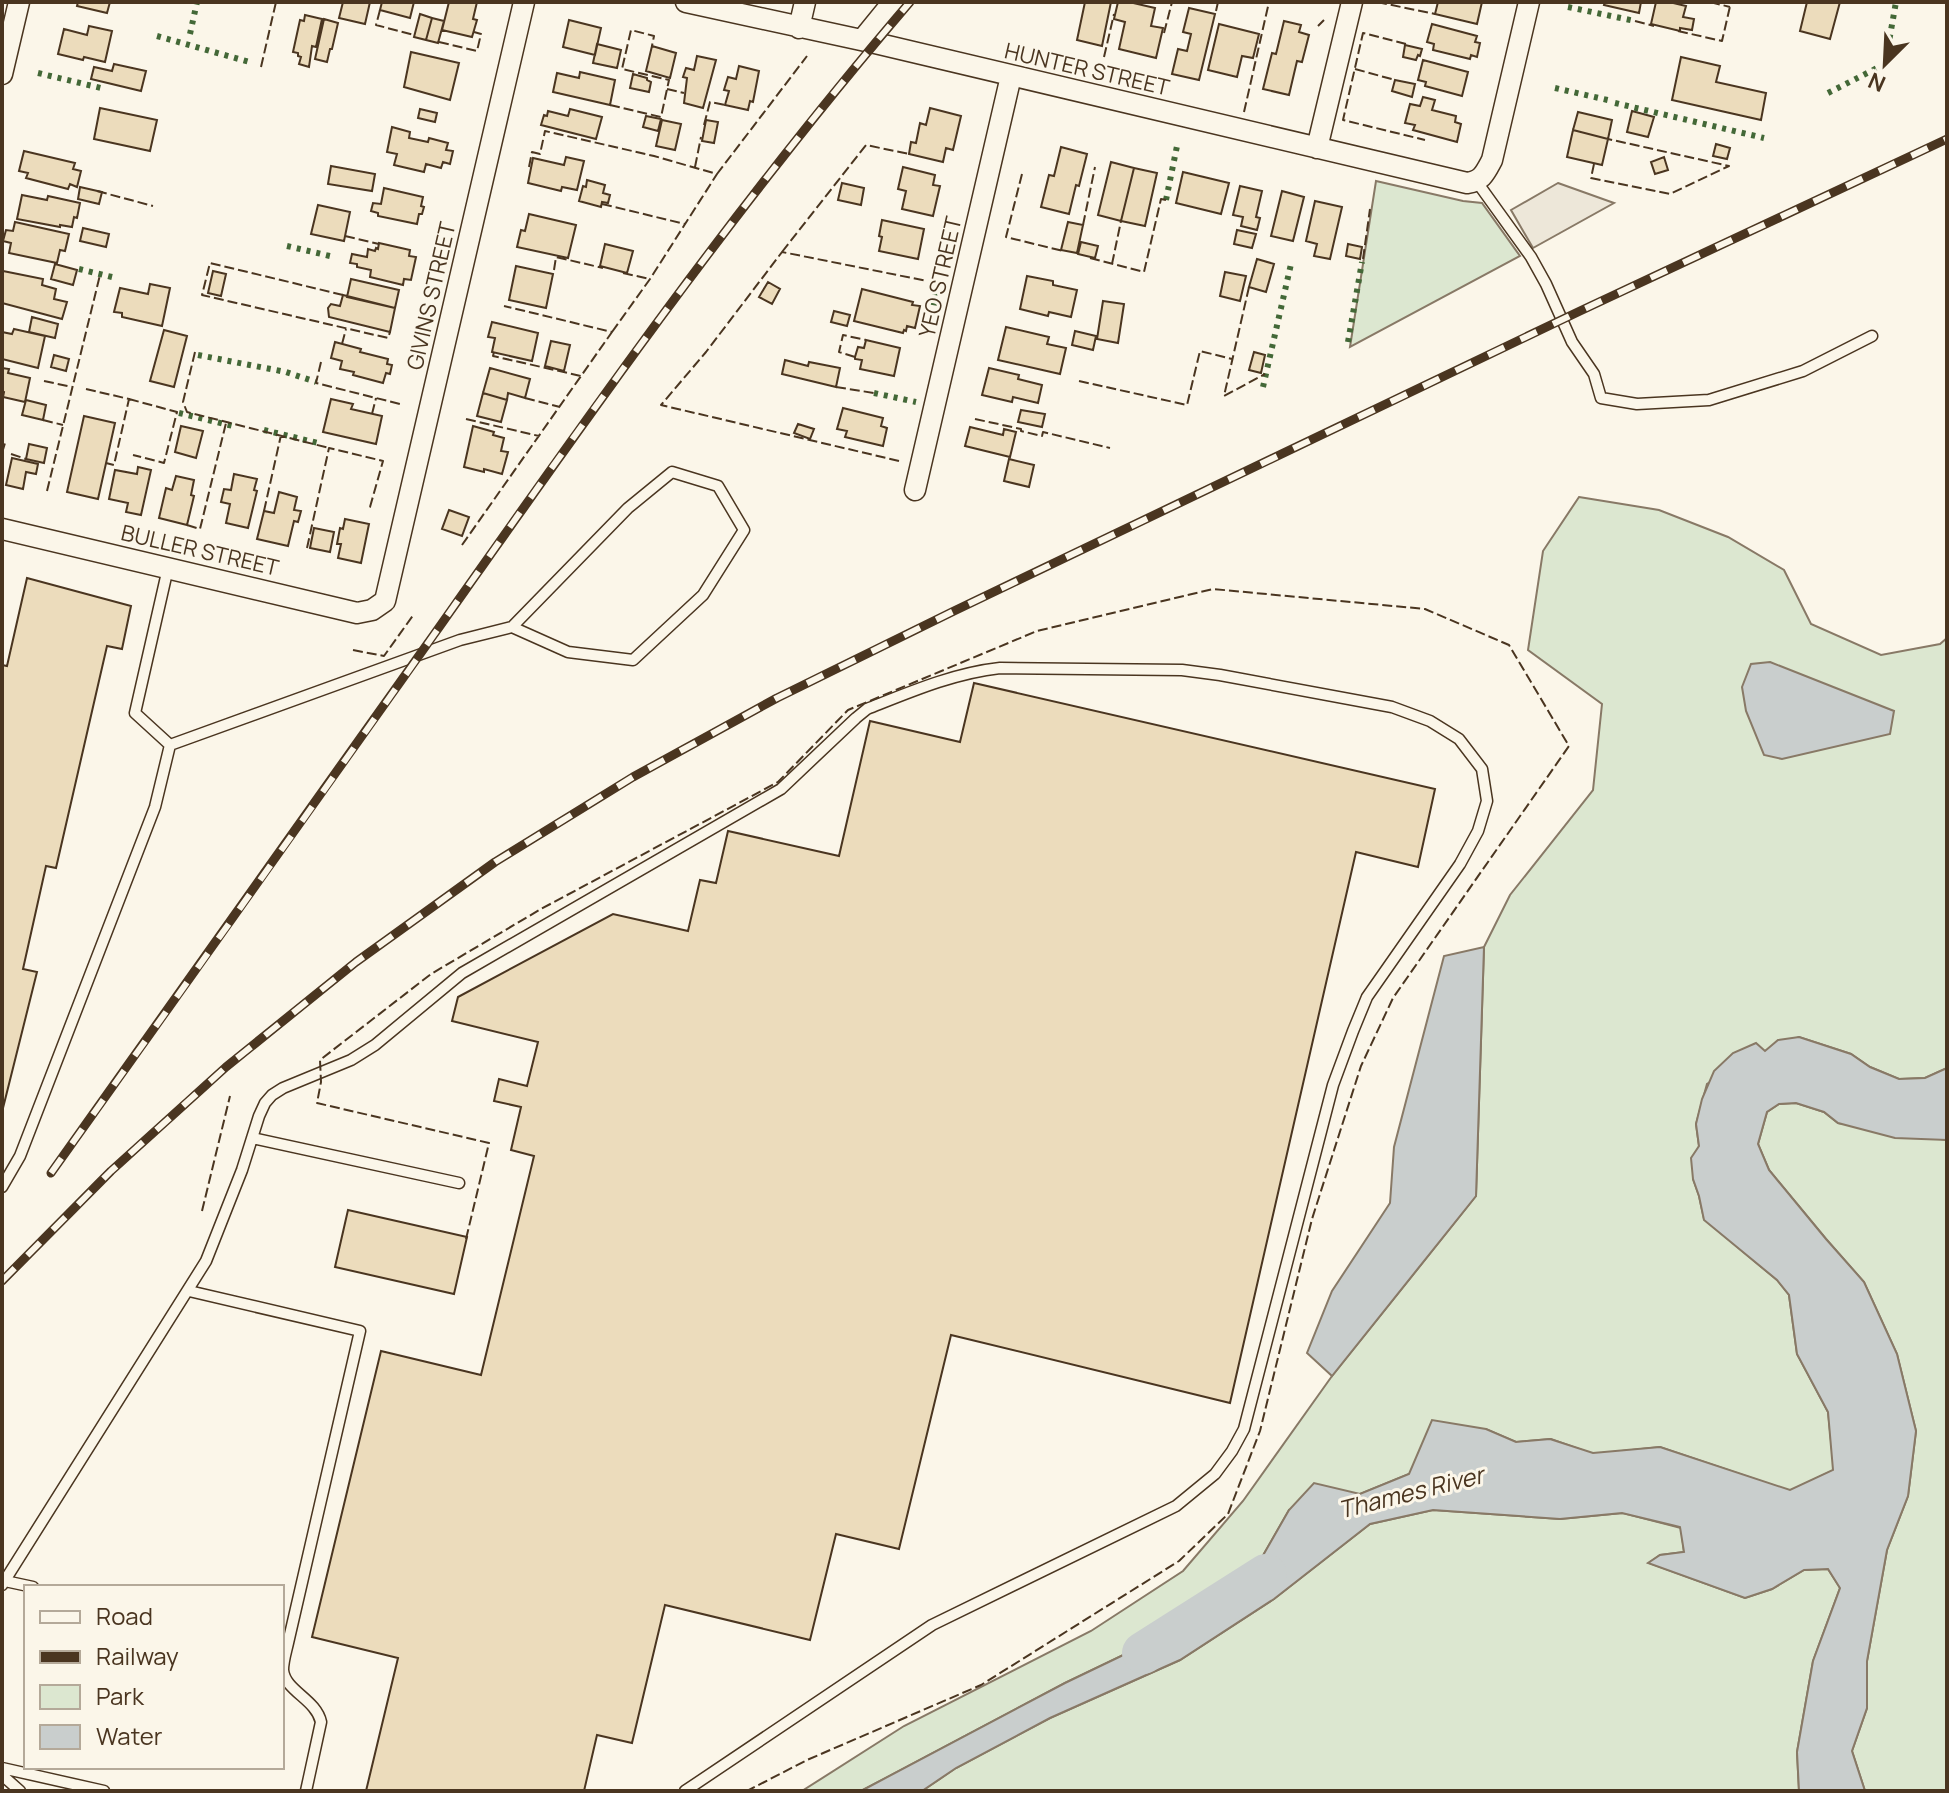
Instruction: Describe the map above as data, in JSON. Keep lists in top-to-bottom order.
{
  "streets": {
    "street": [
      "HUNTER STREET",
      "YEO STREET",
      "GIVINS STREET",
      "BULLER STREET"
    ]
  },
  "crossings": [
    ["HUNTER STREET", "YEO STREET"],
    ["GIVINS STREET", "BULLER STREET"]
  ],
  "water": ["Thames River"],
  "legend": [
    "Road",
    "Railway",
    "Park",
    "Water"
  ],
  "north": "bottom left"
}
